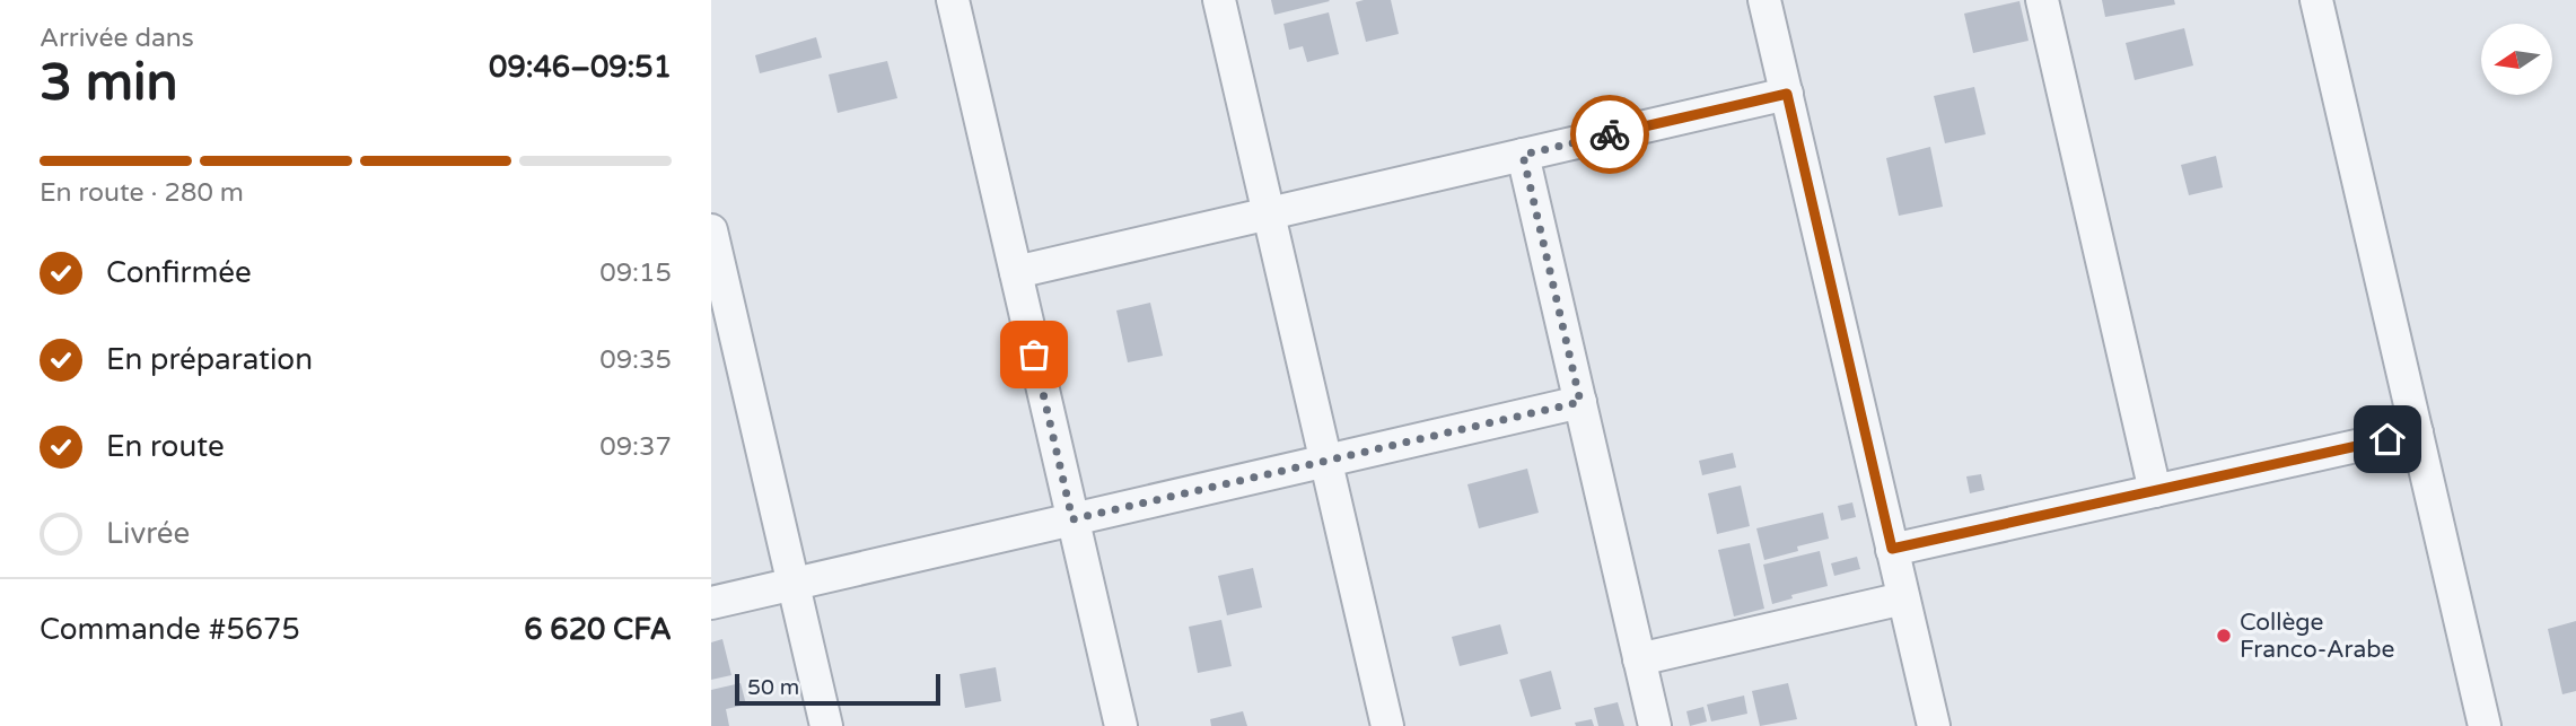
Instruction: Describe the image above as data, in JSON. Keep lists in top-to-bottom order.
{
  "places": ["Collège Franco-Arabe"],
  "scale_bar": "50 m",
  "north": "left",
  "page": {
    "heading": ["3 min", "Arrivée dans", "09:46–09:51"],
    "panel": ["Commande #5675", "6 620 CFA"],
    "bar": "En route · 280 m",
    "list": [
      ["Confirmée", "09:15"],
      ["En préparation", "09:35"],
      ["En route", "09:37"],
      "Livrée"
    ],
    "scale": "50 m"
  }
}
